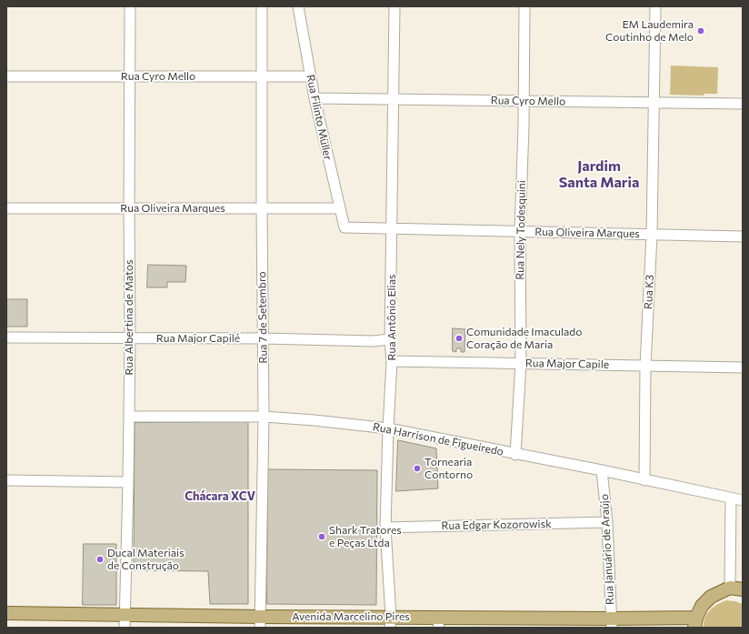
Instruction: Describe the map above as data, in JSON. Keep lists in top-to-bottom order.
{
  "streets": {
    "main road": ["Avenida Marcelino Pires"],
    "street": [
      "Rua Cyro Mello",
      "Rua Filinto Müller",
      "Rua Oliveira Marques",
      "Rua Nely Todesquini",
      "Rua K3",
      "Rua Albertina de Matos",
      "Rua 7 de Setembro",
      "Rua Antônio Elias",
      "Rua Major Capilé",
      "Rua Major Capile",
      "Rua Harrison de Figueiredo",
      "Rua Edgar Kozorowisk",
      "Rua Januário de Araújo"
    ]
  },
  "crossings": [
    ["Rua Cyro Mello", "Rua Filinto Müller"],
    ["Rua Cyro Mello", "Rua Nely Todesquini"],
    ["Rua Cyro Mello", "Rua K3"],
    ["Rua Cyro Mello", "Rua Albertina de Matos"],
    ["Rua Cyro Mello", "Rua 7 de Setembro"],
    ["Rua Cyro Mello", "Rua Antônio Elias"],
    ["Rua Filinto Müller", "Rua Oliveira Marques"],
    ["Rua Oliveira Marques", "Rua Nely Todesquini"],
    ["Rua Oliveira Marques", "Rua K3"],
    ["Rua Oliveira Marques", "Rua Albertina de Matos"],
    ["Rua Oliveira Marques", "Rua 7 de Setembro"],
    ["Rua Oliveira Marques", "Rua Antônio Elias"],
    ["Rua Nely Todesquini", "Rua Major Capile"],
    ["Rua Nely Todesquini", "Rua Harrison de Figueiredo"],
    ["Rua K3", "Rua Major Capile"],
    ["Rua K3", "Rua Harrison de Figueiredo"],
    ["Rua Albertina de Matos", "Rua Major Capilé"],
    ["Rua Albertina de Matos", "Rua Harrison de Figueiredo"],
    ["Rua Albertina de Matos", "Avenida Marcelino Pires"],
    ["Rua 7 de Setembro", "Rua Major Capilé"],
    ["Rua 7 de Setembro", "Rua Harrison de Figueiredo"],
    ["Rua 7 de Setembro", "Avenida Marcelino Pires"],
    ["Rua Antônio Elias", "Rua Major Capilé"],
    ["Rua Antônio Elias", "Rua Major Capile"],
    ["Rua Antônio Elias", "Rua Harrison de Figueiredo"],
    ["Rua Antônio Elias", "Rua Edgar Kozorowisk"],
    ["Rua Antônio Elias", "Avenida Marcelino Pires"],
    ["Rua Harrison de Figueiredo", "Rua Januário de Araújo"],
    ["Rua Edgar Kozorowisk", "Rua Januário de Araújo"],
    ["Rua Januário de Araújo", "Avenida Marcelino Pires"]
  ],
  "districts": ["Jardim Santa Maria", "Chácara XCV"],
  "places": [
    "EM Laudemira Coutinho de Melo",
    "Comunidade Imaculado Coração de Maria",
    "Tornearia Contorno",
    "Shark Tratores e Peças Ltda",
    "Ducal Materiais de Construção"
  ]
}
